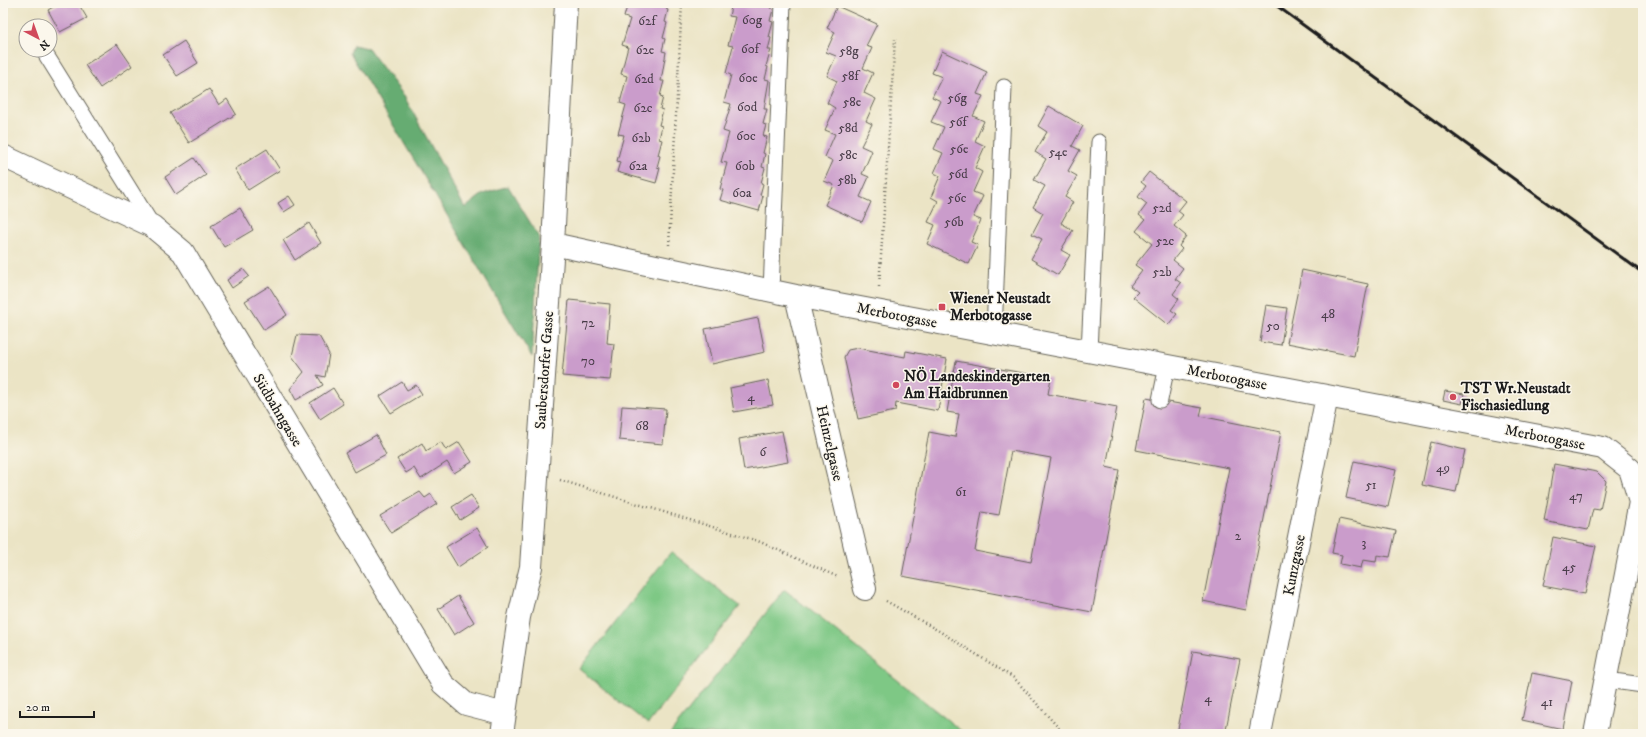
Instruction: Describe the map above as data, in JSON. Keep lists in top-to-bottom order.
{
  "streets": {
    "street": [
      "Merbotogasse",
      "Saubersdorfer Gasse",
      "Südbahngasse",
      "Heinzelgasse",
      "Kunzgasse"
    ]
  },
  "crossings": [
    ["Merbotogasse", "Saubersdorfer Gasse"],
    ["Merbotogasse", "Heinzelgasse"],
    ["Merbotogasse", "Kunzgasse"],
    ["Saubersdorfer Gasse", "Südbahngasse"]
  ],
  "places": {
    "transit": ["Wiener Neustadt Merbotogasse"],
    "other": ["NÖ Landeskindergarten Am Haidbrunnen", "TST Wr.Neustadt Fischasiedlung"]
  },
  "house_numbers": [
    "60g",
    "62f",
    "60f",
    "62e",
    "58g",
    "58f",
    "60e",
    "62d",
    "56g",
    "58e",
    "60d",
    "62c",
    "56f",
    "58d",
    "60c",
    "62b",
    "56e",
    "54e",
    "58c",
    "62a",
    "60b",
    "56d",
    "58b",
    "60a",
    "56c",
    "52d",
    "56b",
    "52c",
    "52b",
    "48",
    "72",
    "50",
    "70",
    "4",
    "68",
    "6",
    "49",
    "51",
    "61",
    "47",
    "2",
    "3",
    "45",
    "4",
    "41"
  ],
  "scale_bar": "20 m",
  "north": "bottom right"
}
